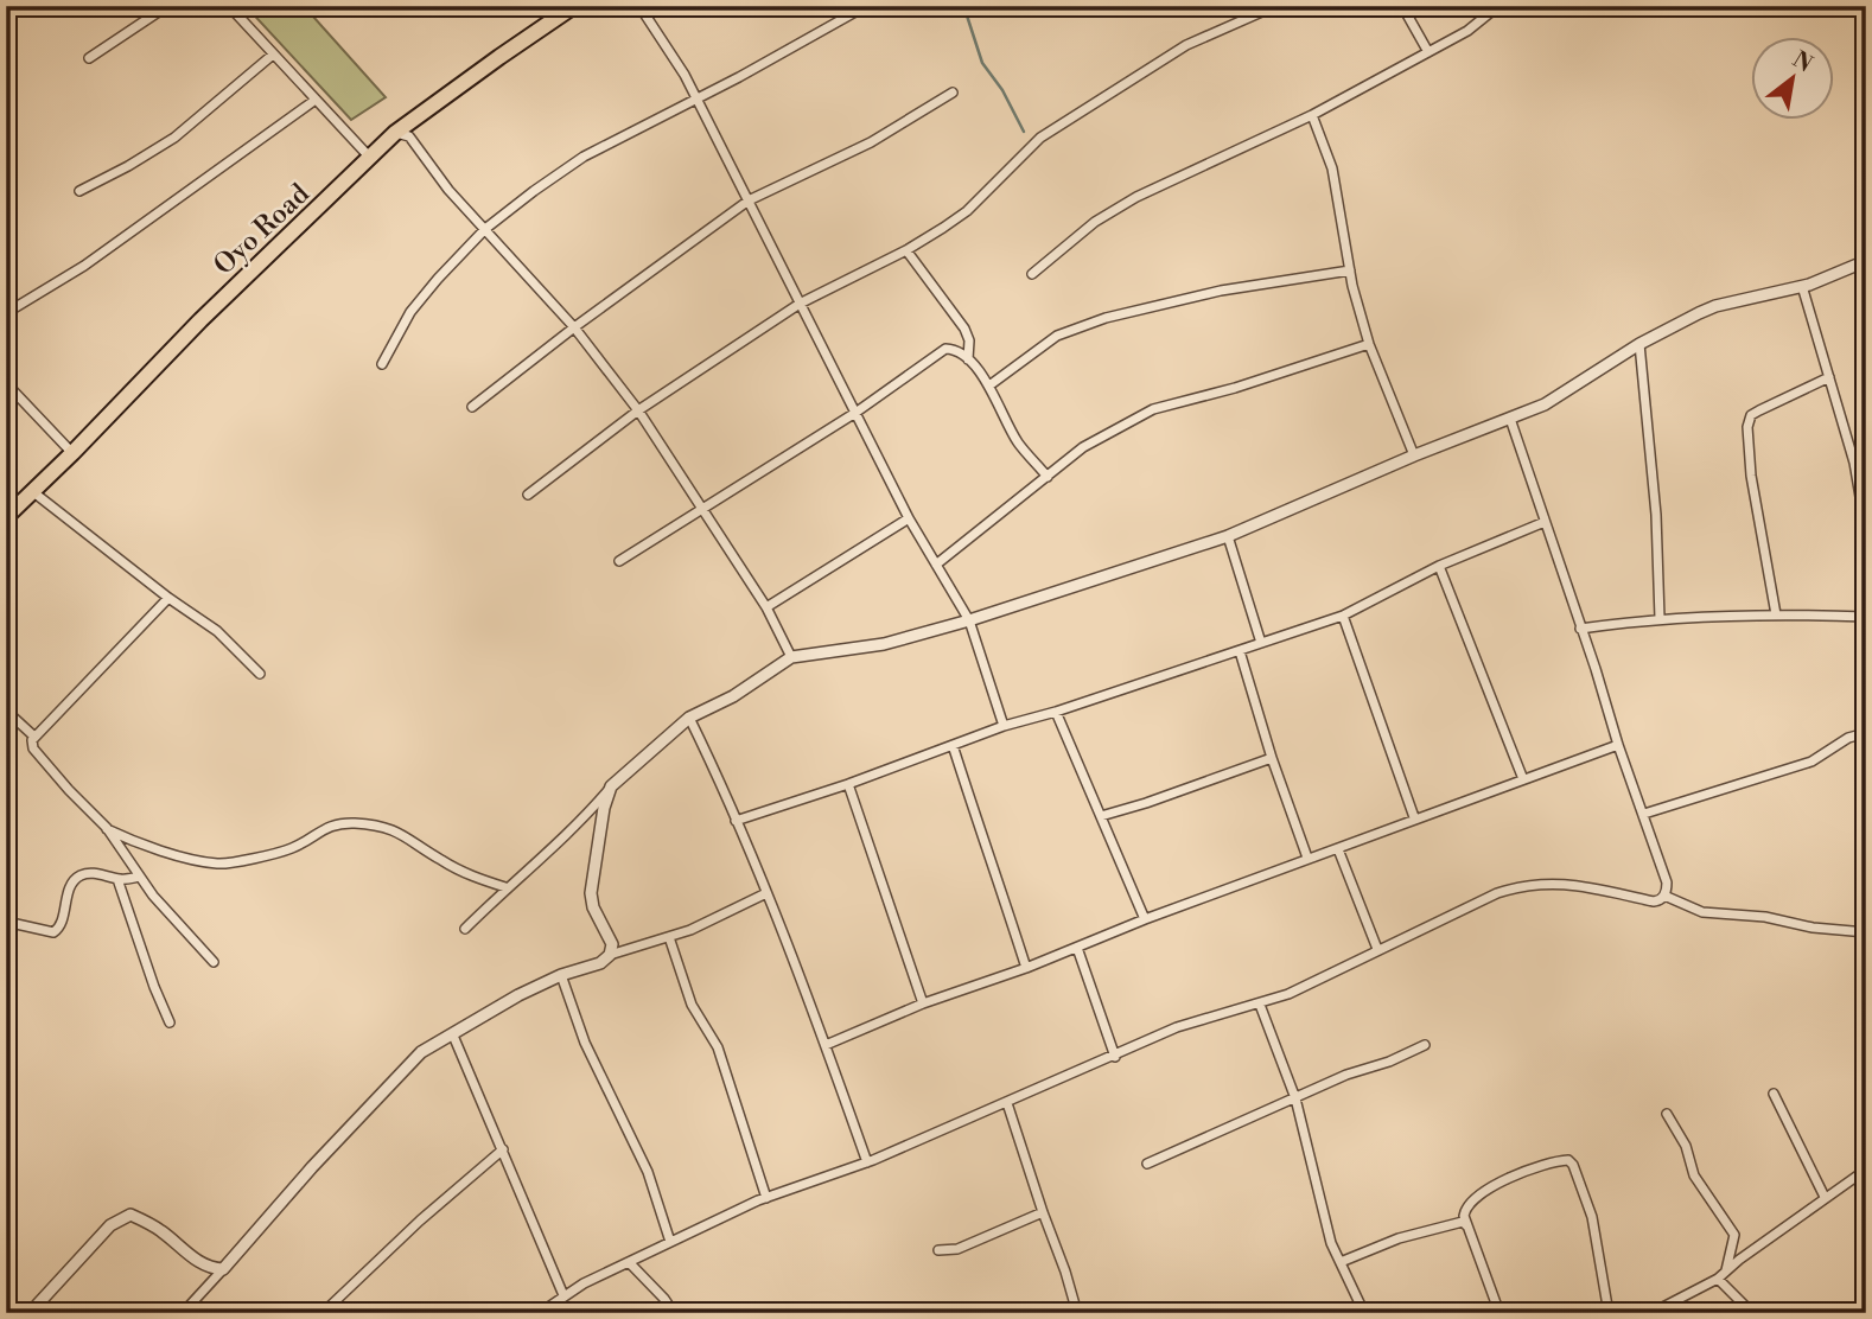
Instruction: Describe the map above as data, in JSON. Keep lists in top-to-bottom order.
{
  "streets": {
    "highway": ["Oyo Road"]
  },
  "north": "top right"
}
